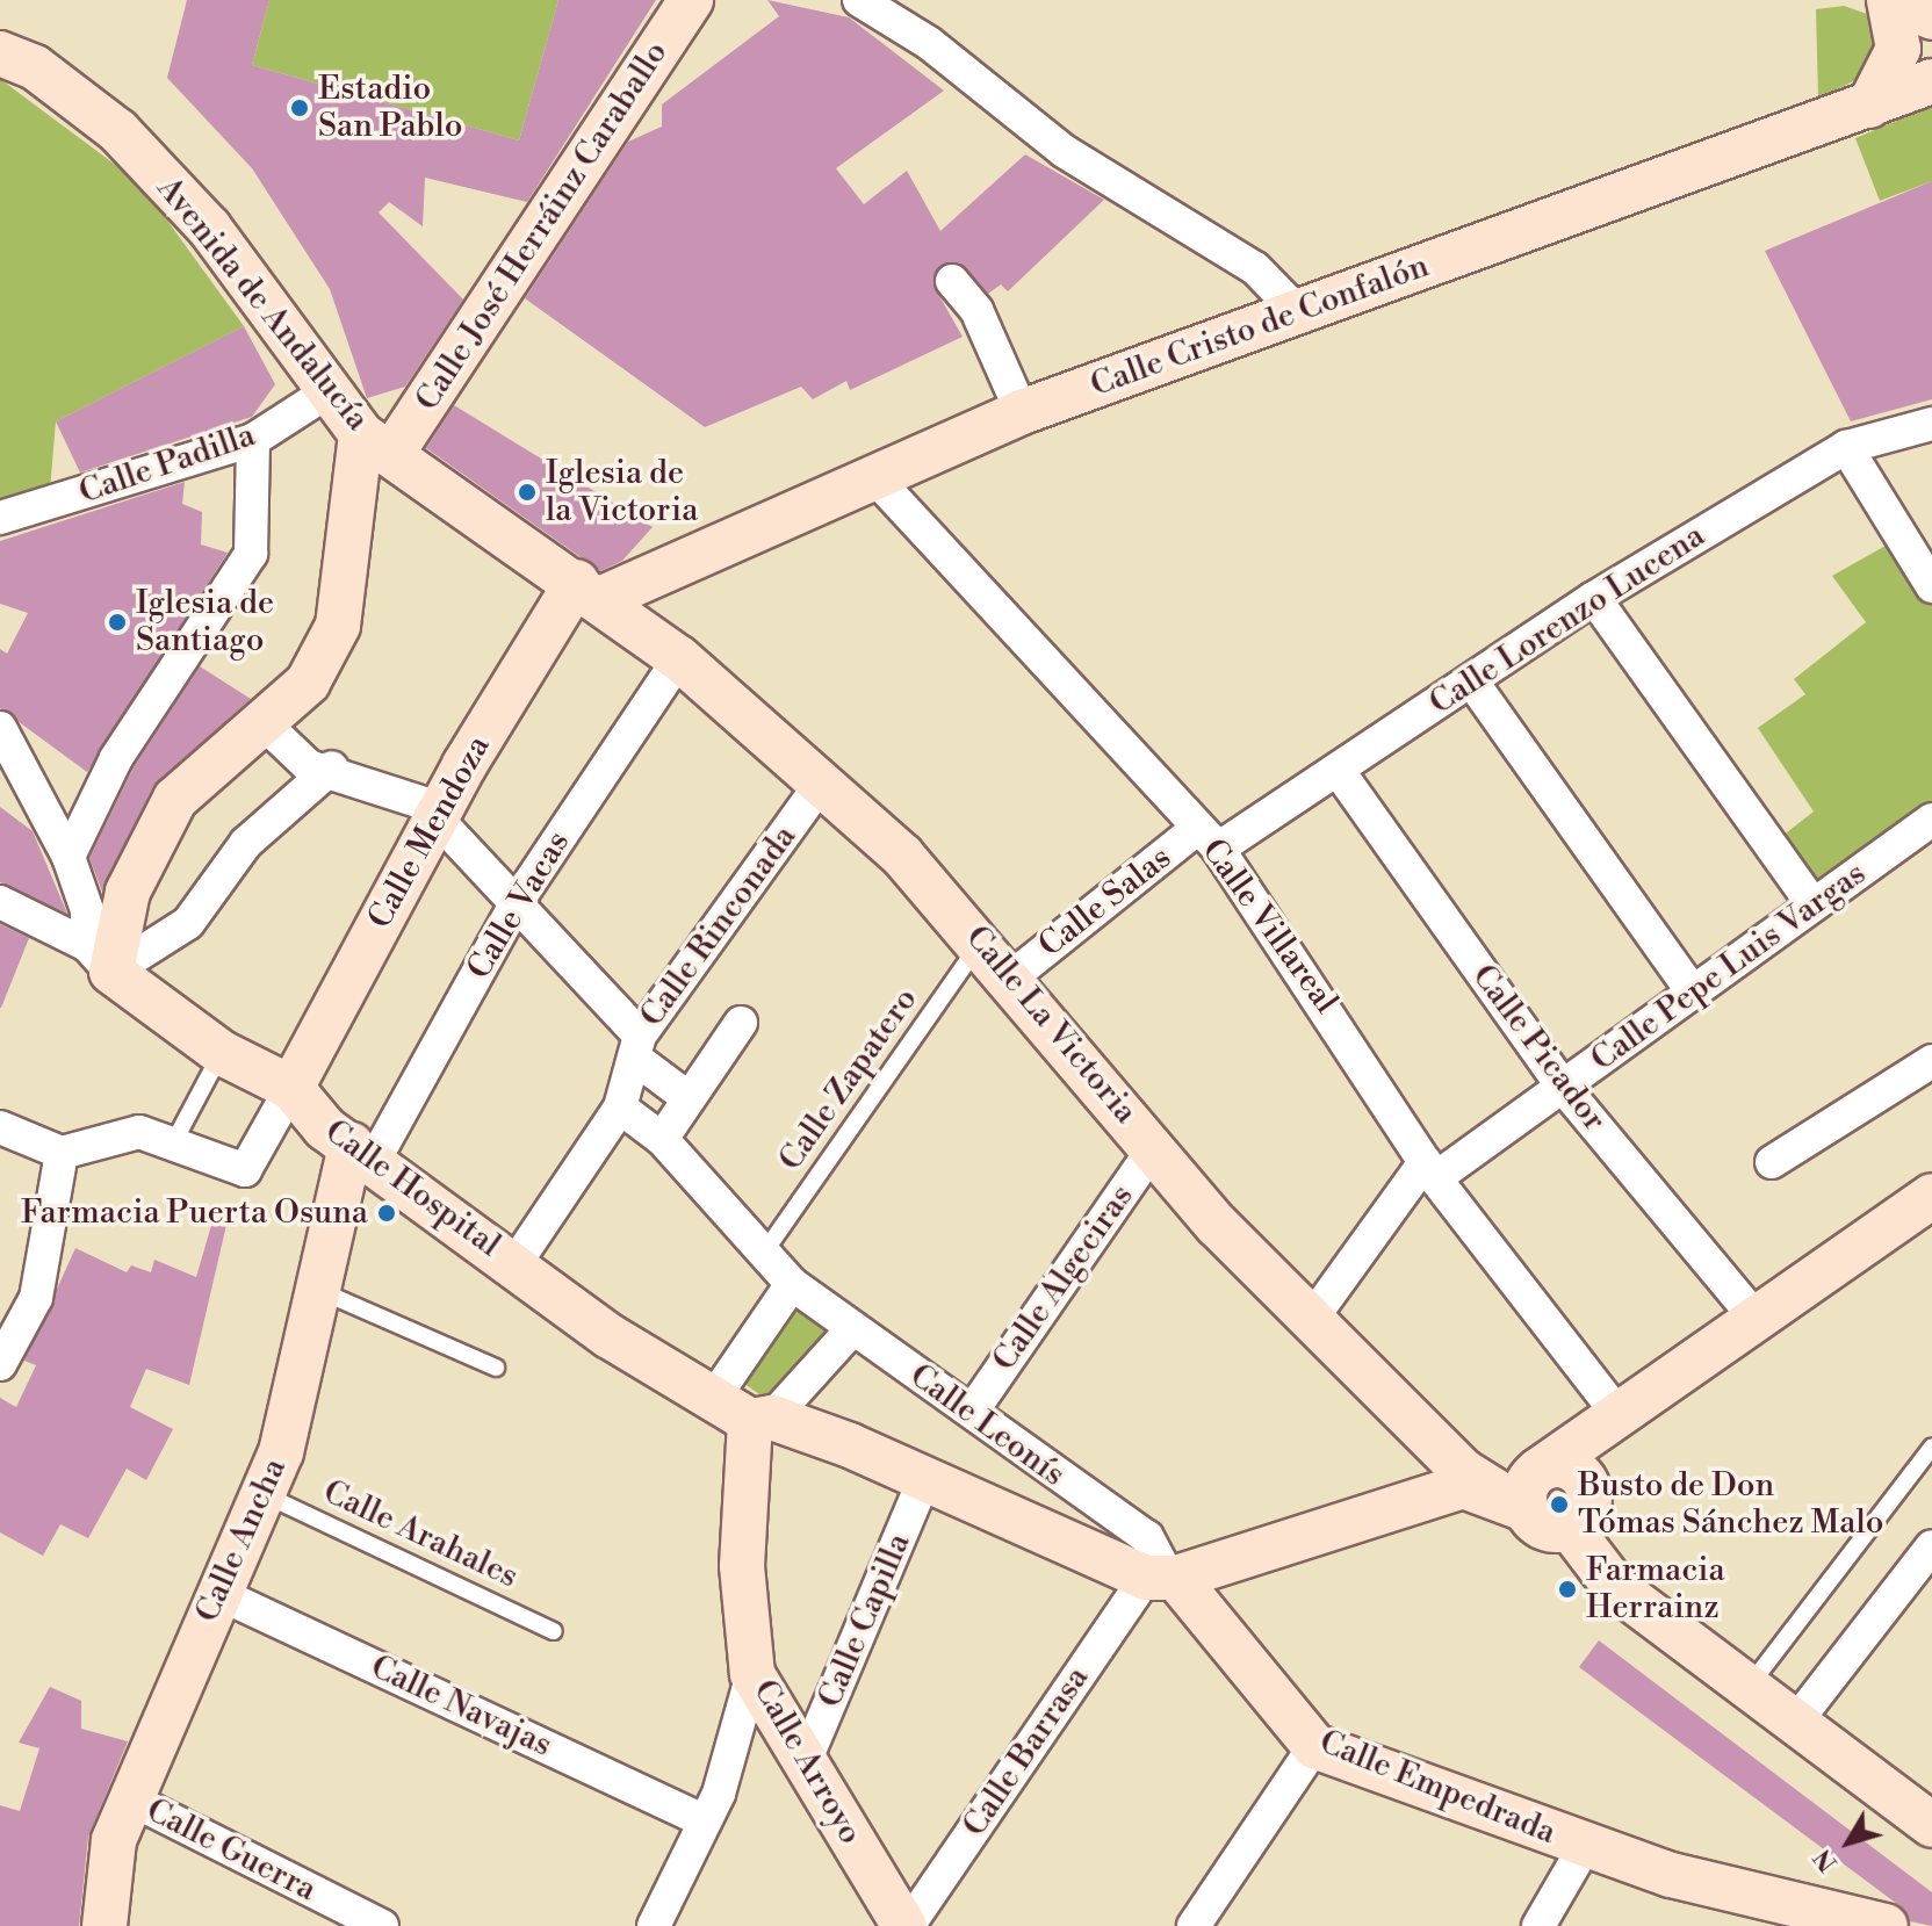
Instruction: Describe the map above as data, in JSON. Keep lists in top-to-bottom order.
{
  "streets": {
    "street": [
      "Calle José Herráinz Caraballo",
      "Avenida de Andalucía",
      "Calle Cristo de Confalón",
      "Calle Padilla",
      "Calle Lorenzo Lucena",
      "Calle Mendoza",
      "Calle Salas",
      "Calle Vacas",
      "Calle Rinconada",
      "Calle Villareal",
      "Calle Pepe Luis Vargas",
      "Calle La Victoria",
      "Calle Picador",
      "Calle Hospital",
      "Calle Algeciras",
      "Calle Leonís",
      "Calle Ancha",
      "Calle Capilla",
      "Calle Navajas",
      "Calle Barrasa",
      "Calle Arroyo",
      "Calle Empedrada",
      "Calle Guerra"
    ],
    "lane": ["Calle Zapatero", "Calle Arahales"]
  },
  "crossings": [
    ["Calle José Herráinz Caraballo", "Avenida de Andalucía"],
    ["Avenida de Andalucía", "Calle Cristo de Confalón"],
    ["Avenida de Andalucía", "Calle Padilla"],
    ["Avenida de Andalucía", "Calle Mendoza"],
    ["Avenida de Andalucía", "Calle La Victoria"],
    ["Calle Cristo de Confalón", "Calle Mendoza"],
    ["Calle Cristo de Confalón", "Calle Villareal"],
    ["Calle Cristo de Confalón", "Calle La Victoria"],
    ["Calle Lorenzo Lucena", "Calle Salas"],
    ["Calle Lorenzo Lucena", "Calle Villareal"],
    ["Calle Lorenzo Lucena", "Calle Picador"],
    ["Calle Mendoza", "Calle La Victoria"],
    ["Calle Mendoza", "Calle Hospital"],
    ["Calle Salas", "Calle Villareal"],
    ["Calle Salas", "Calle La Victoria"],
    ["Calle Vacas", "Calle La Victoria"],
    ["Calle Vacas", "Calle Hospital"],
    ["Calle Vacas", "Calle Ancha"],
    ["Calle Rinconada", "Calle La Victoria"],
    ["Calle Rinconada", "Calle Hospital"],
    ["Calle Rinconada", "Calle Leonís"],
    ["Calle Villareal", "Calle Pepe Luis Vargas"],
    ["Calle Pepe Luis Vargas", "Calle La Victoria"],
    ["Calle Pepe Luis Vargas", "Calle Picador"],
    ["Calle La Victoria", "Calle Zapatero"],
    ["Calle La Victoria", "Calle Algeciras"],
    ["Calle Zapatero", "Calle Leonís"],
    ["Calle Hospital", "Calle Ancha"],
    ["Calle Hospital", "Calle Arroyo"],
    ["Calle Hospital", "Calle Empedrada"],
    ["Calle Algeciras", "Calle Leonís"],
    ["Calle Leonís", "Calle Barrasa"],
    ["Calle Leonís", "Calle Empedrada"],
    ["Calle Arahales", "Calle Ancha"],
    ["Calle Ancha", "Calle Navajas"],
    ["Calle Ancha", "Calle Guerra"],
    ["Calle Capilla", "Calle Arroyo"],
    ["Calle Capilla", "Calle Empedrada"],
    ["Calle Barrasa", "Calle Arroyo"],
    ["Calle Barrasa", "Calle Empedrada"],
    ["Calle Arroyo", "Calle Empedrada"]
  ],
  "places": [
    "Estadio San Pablo",
    "Iglesia de la Victoria",
    "Iglesia de Santiago",
    "Farmacia Puerta Osuna",
    "Busto de Don Tómas Sánchez Malo",
    "Farmacia Herrainz"
  ],
  "north": "bottom left"
}
